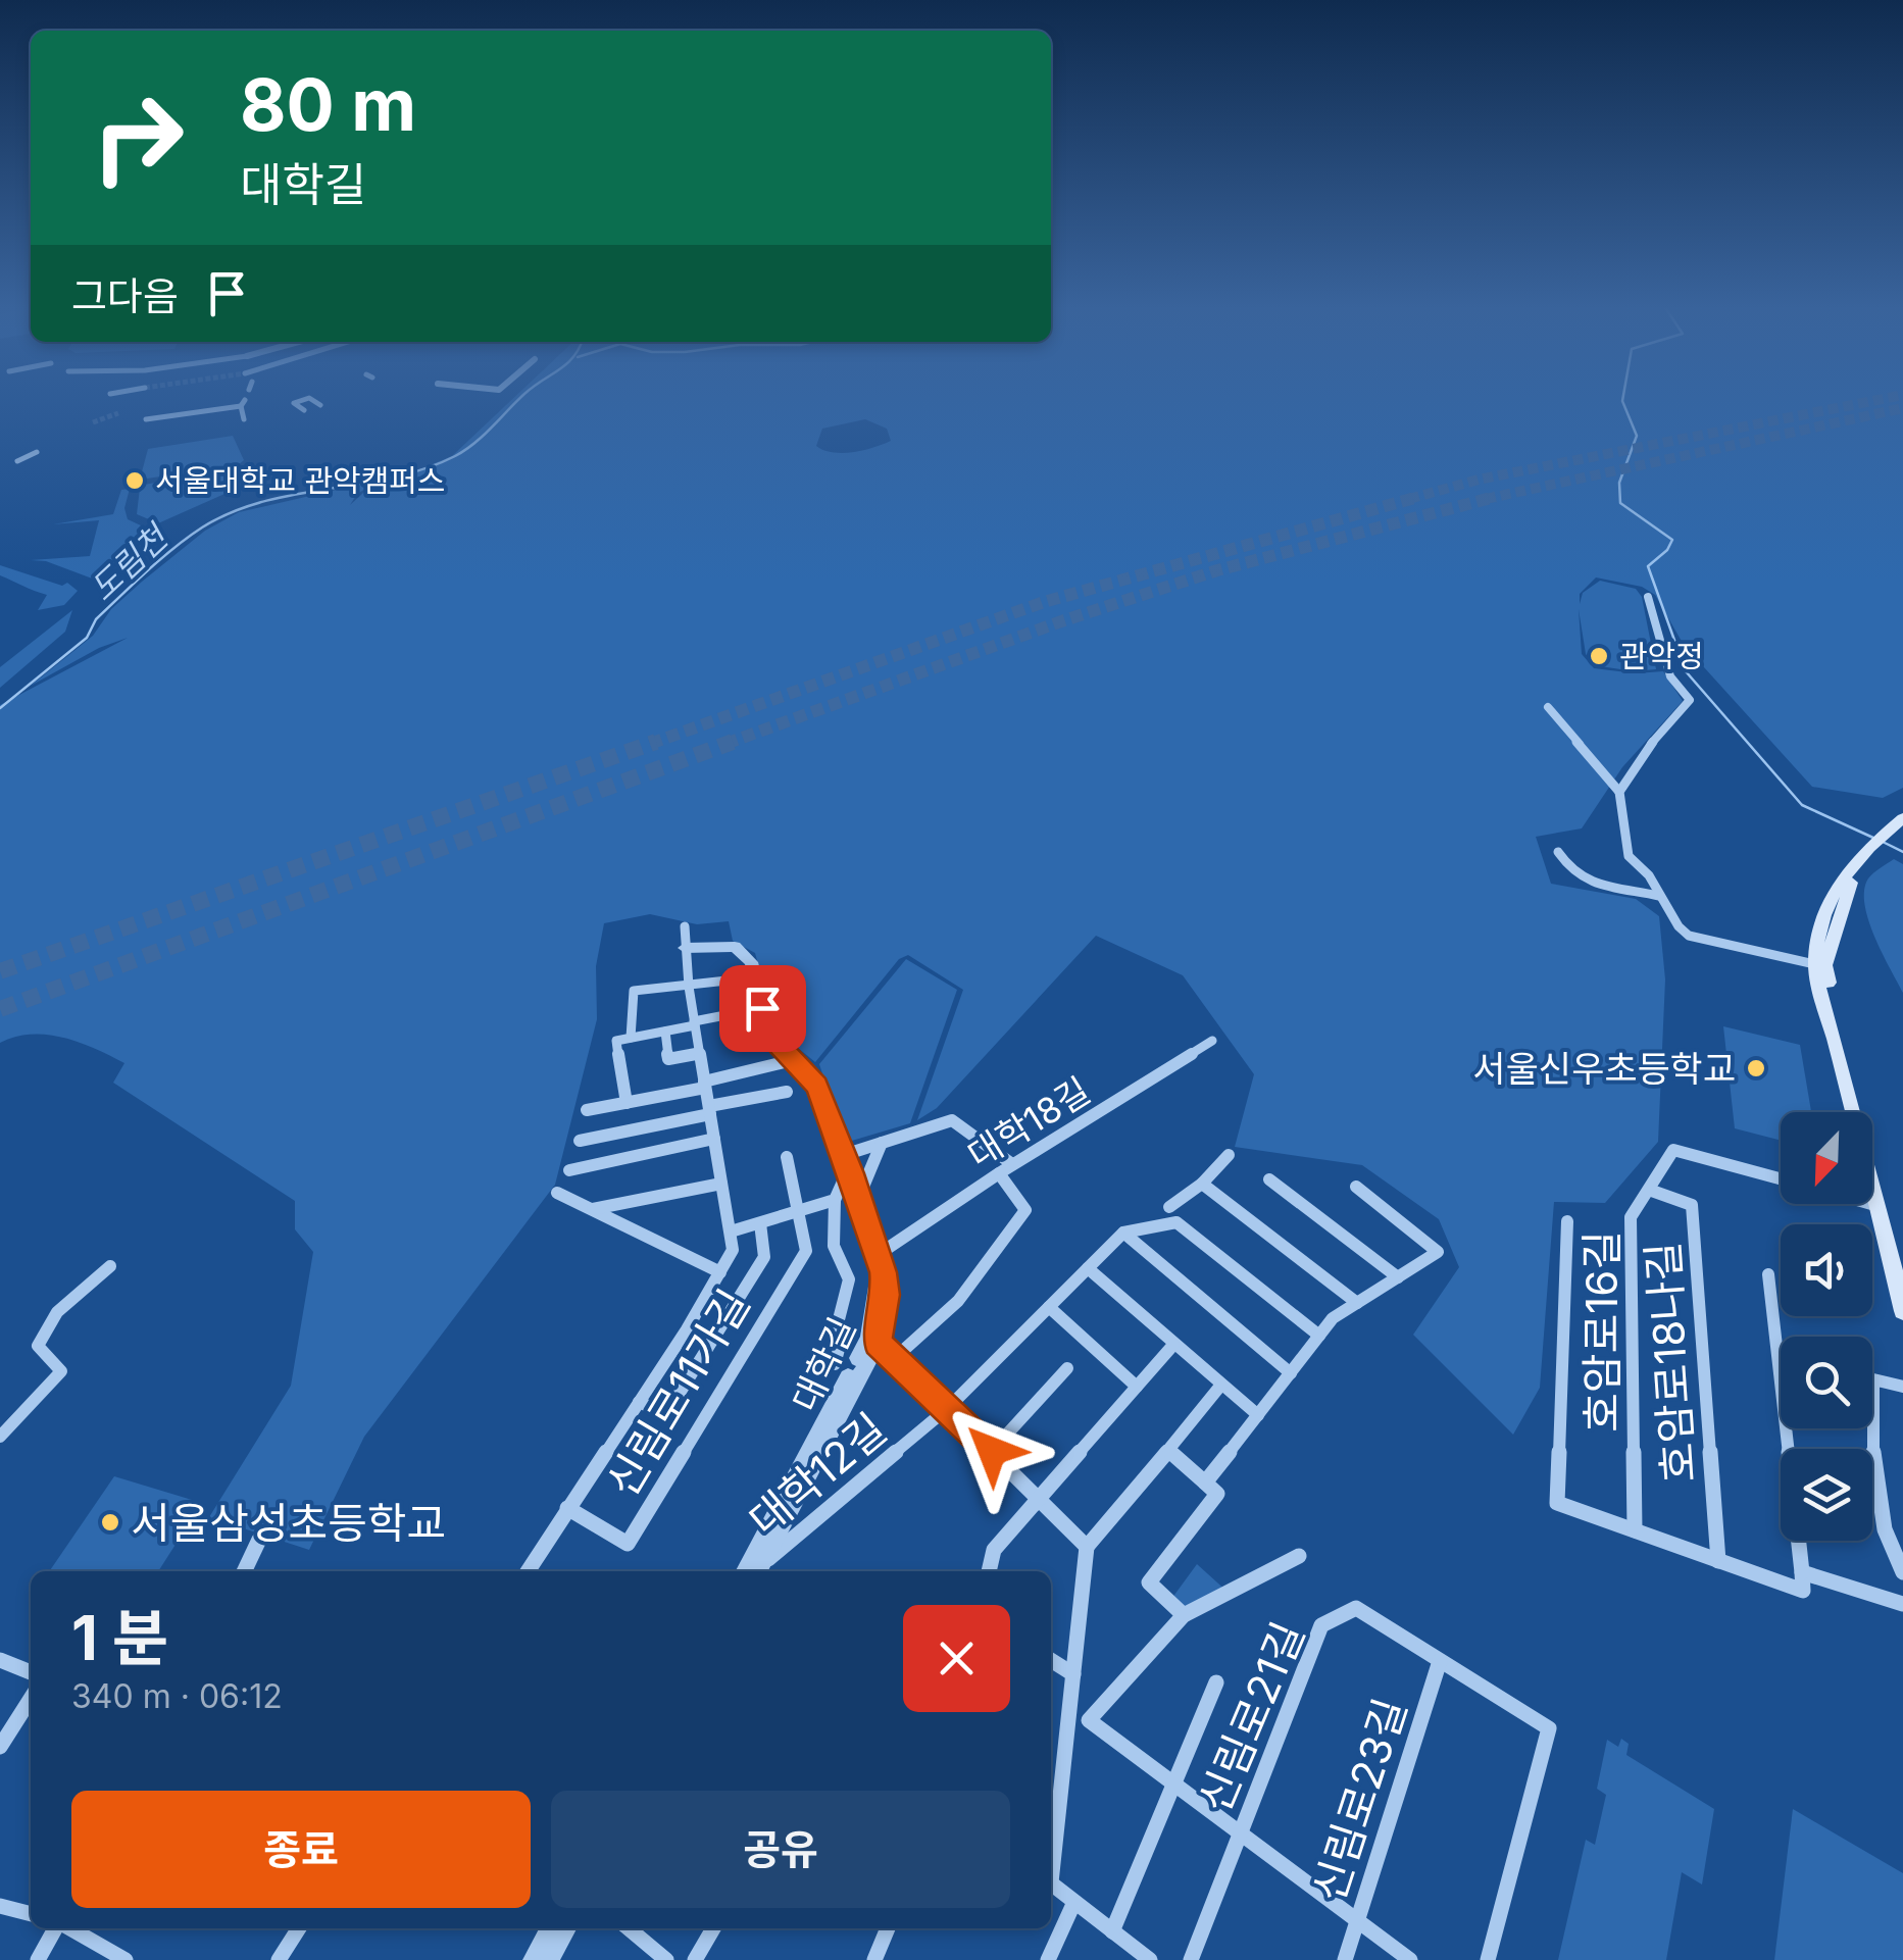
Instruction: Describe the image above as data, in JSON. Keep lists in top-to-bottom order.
{
  "streets": {
    "street": [
      "대학18길",
      "호암로16길",
      "호암로18나길",
      "대학길",
      "신림로11가길",
      "대학12길",
      "신림로21길",
      "신림로23길"
    ]
  },
  "crossings": [
    ["대학18길", "대학길"],
    ["호암로16길", "호암로18나길"],
    ["대학길", "대학12길"],
    ["신림로21길", "신림로23길"]
  ],
  "water": ["도림천"],
  "places": [
    "서울대학교 관악캠퍼스",
    "관악정",
    "서울신우초등학교",
    "서울삼성초등학교"
  ],
  "north": "bottom left",
  "page": {
    "turn": ["80 m", "대학길"],
    "then": "그다음",
    "heading": ["1 분", "340 m · 06:12"],
    "buttons": ["종료", "공유"]
  }
}
